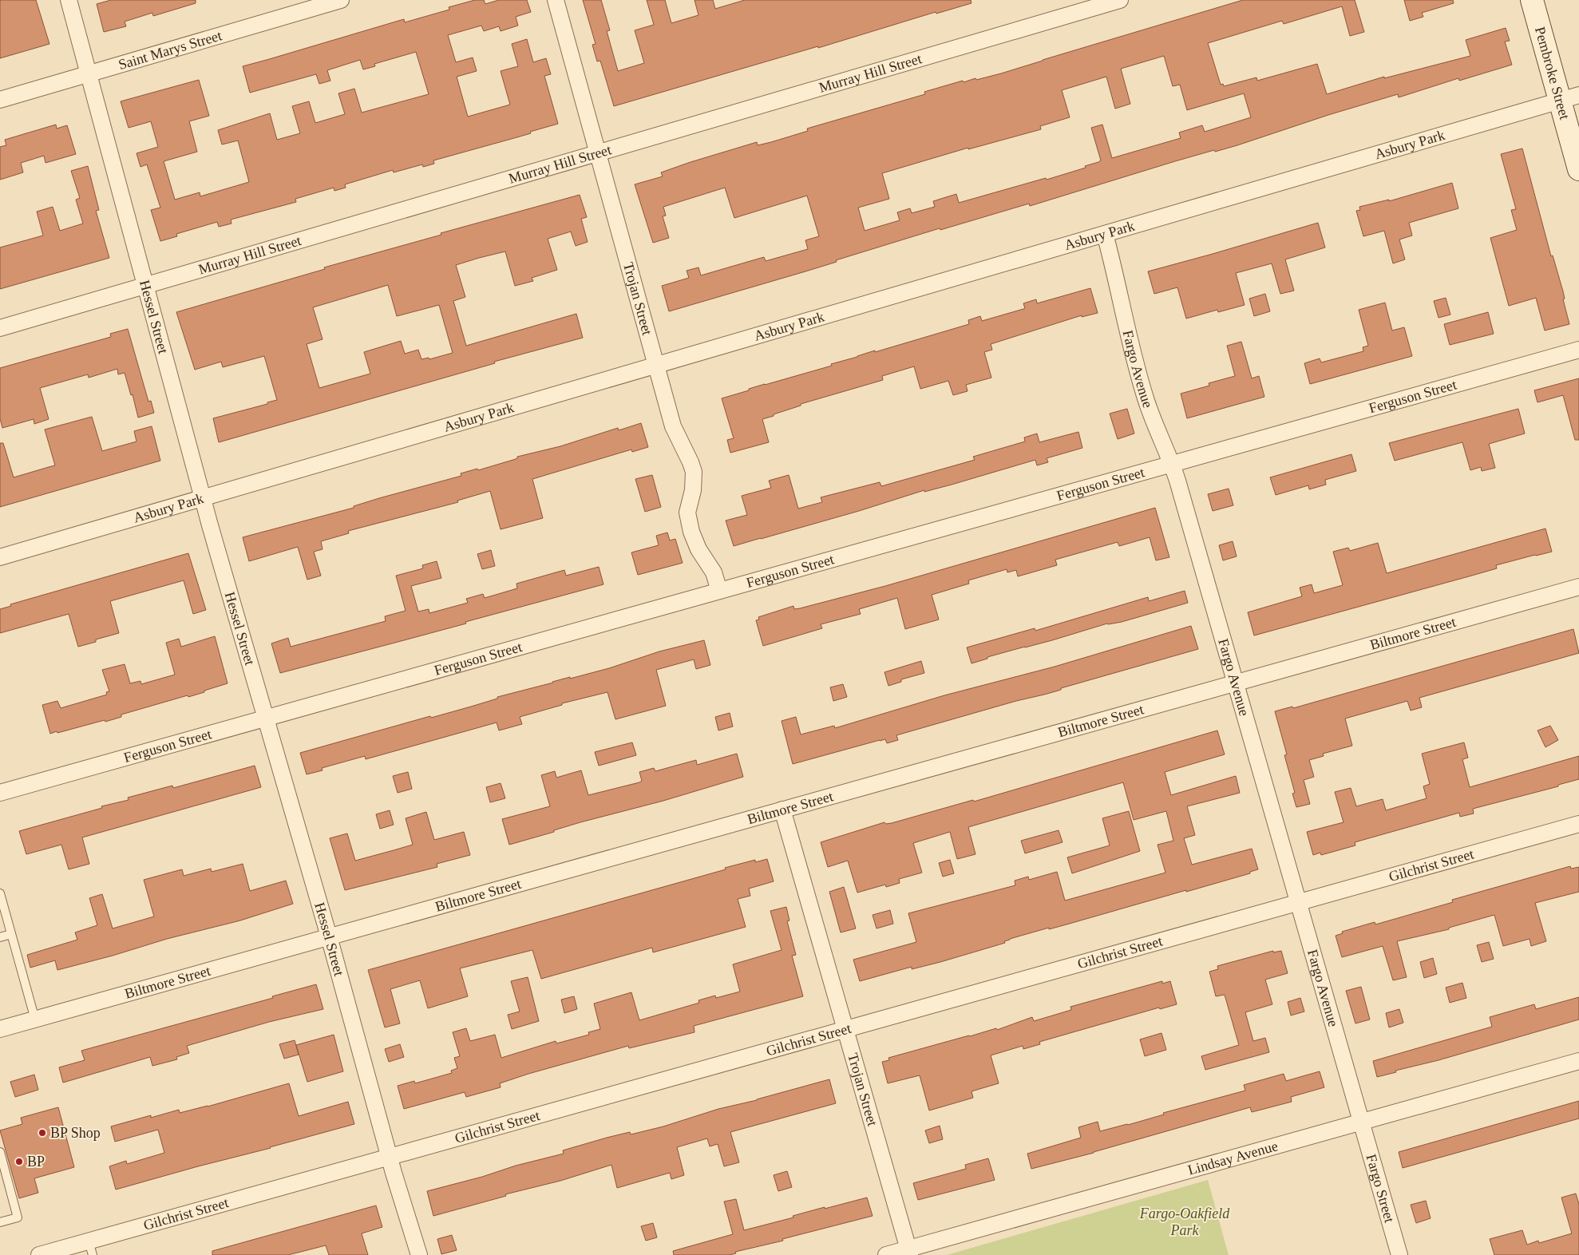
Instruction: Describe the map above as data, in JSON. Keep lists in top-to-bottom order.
{
  "streets": {
    "street": [
      "Saint Marys Street",
      "Murray Hill Street",
      "Pembroke Street",
      "Asbury Park",
      "Trojan Street",
      "Hessel Street",
      "Fargo Avenue",
      "Ferguson Street",
      "Biltmore Street",
      "Gilchrist Street",
      "Lindsay Avenue",
      "Fargo Street"
    ]
  },
  "crossings": [
    ["Saint Marys Street", "Hessel Street"],
    ["Murray Hill Street", "Trojan Street"],
    ["Murray Hill Street", "Hessel Street"],
    ["Pembroke Street", "Asbury Park"],
    ["Asbury Park", "Trojan Street"],
    ["Asbury Park", "Hessel Street"],
    ["Asbury Park", "Fargo Avenue"],
    ["Trojan Street", "Ferguson Street"],
    ["Trojan Street", "Biltmore Street"],
    ["Trojan Street", "Gilchrist Street"],
    ["Trojan Street", "Lindsay Avenue"],
    ["Hessel Street", "Ferguson Street"],
    ["Hessel Street", "Biltmore Street"],
    ["Hessel Street", "Gilchrist Street"],
    ["Fargo Avenue", "Ferguson Street"],
    ["Fargo Avenue", "Biltmore Street"],
    ["Fargo Avenue", "Gilchrist Street"],
    ["Fargo Avenue", "Lindsay Avenue"],
    ["Fargo Avenue", "Fargo Street"],
    ["Lindsay Avenue", "Fargo Street"]
  ],
  "parks": ["Fargo-Oakfield Park"],
  "places": ["BP Shop", "BP"]
}
